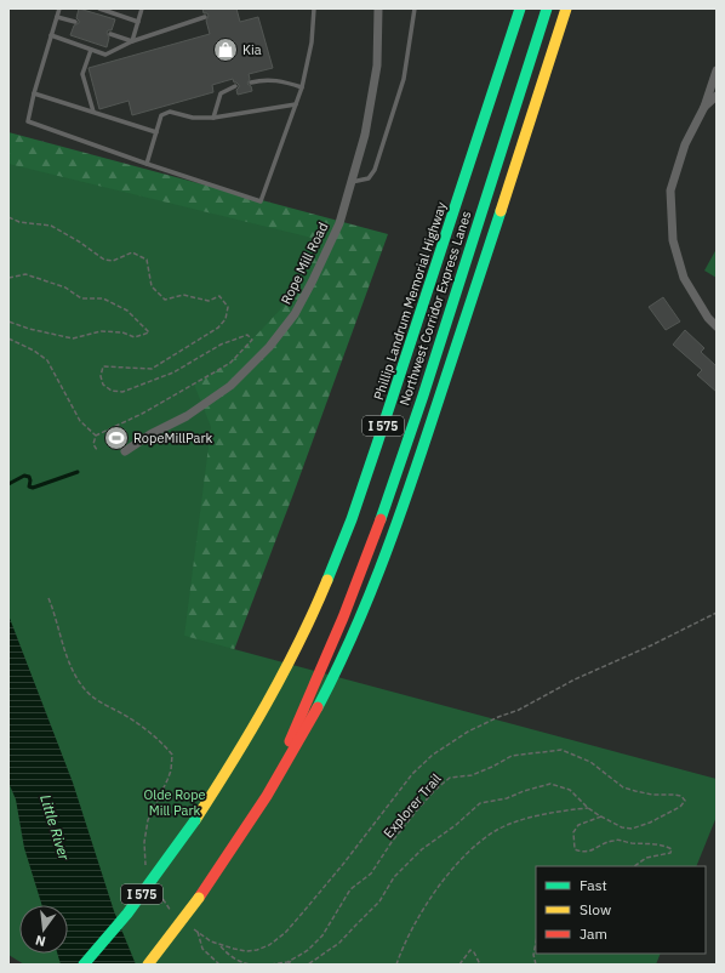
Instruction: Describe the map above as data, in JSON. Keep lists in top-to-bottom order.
{
  "streets": {
    "highway": ["Phillip Landrum Memorial Highway", "Northwest Corridor Express Lanes", "I 575"],
    "street": ["Rope Mill Road"],
    "path": ["Explorer Trail"]
  },
  "water": ["Little River"],
  "parks": ["Olde Rope Mill Park"],
  "places": {
    "shop": ["Kia"],
    "sports": ["RopeMillPark"]
  },
  "legend": ["Fast", "Slow", "Jam"],
  "north": "bottom"
}
